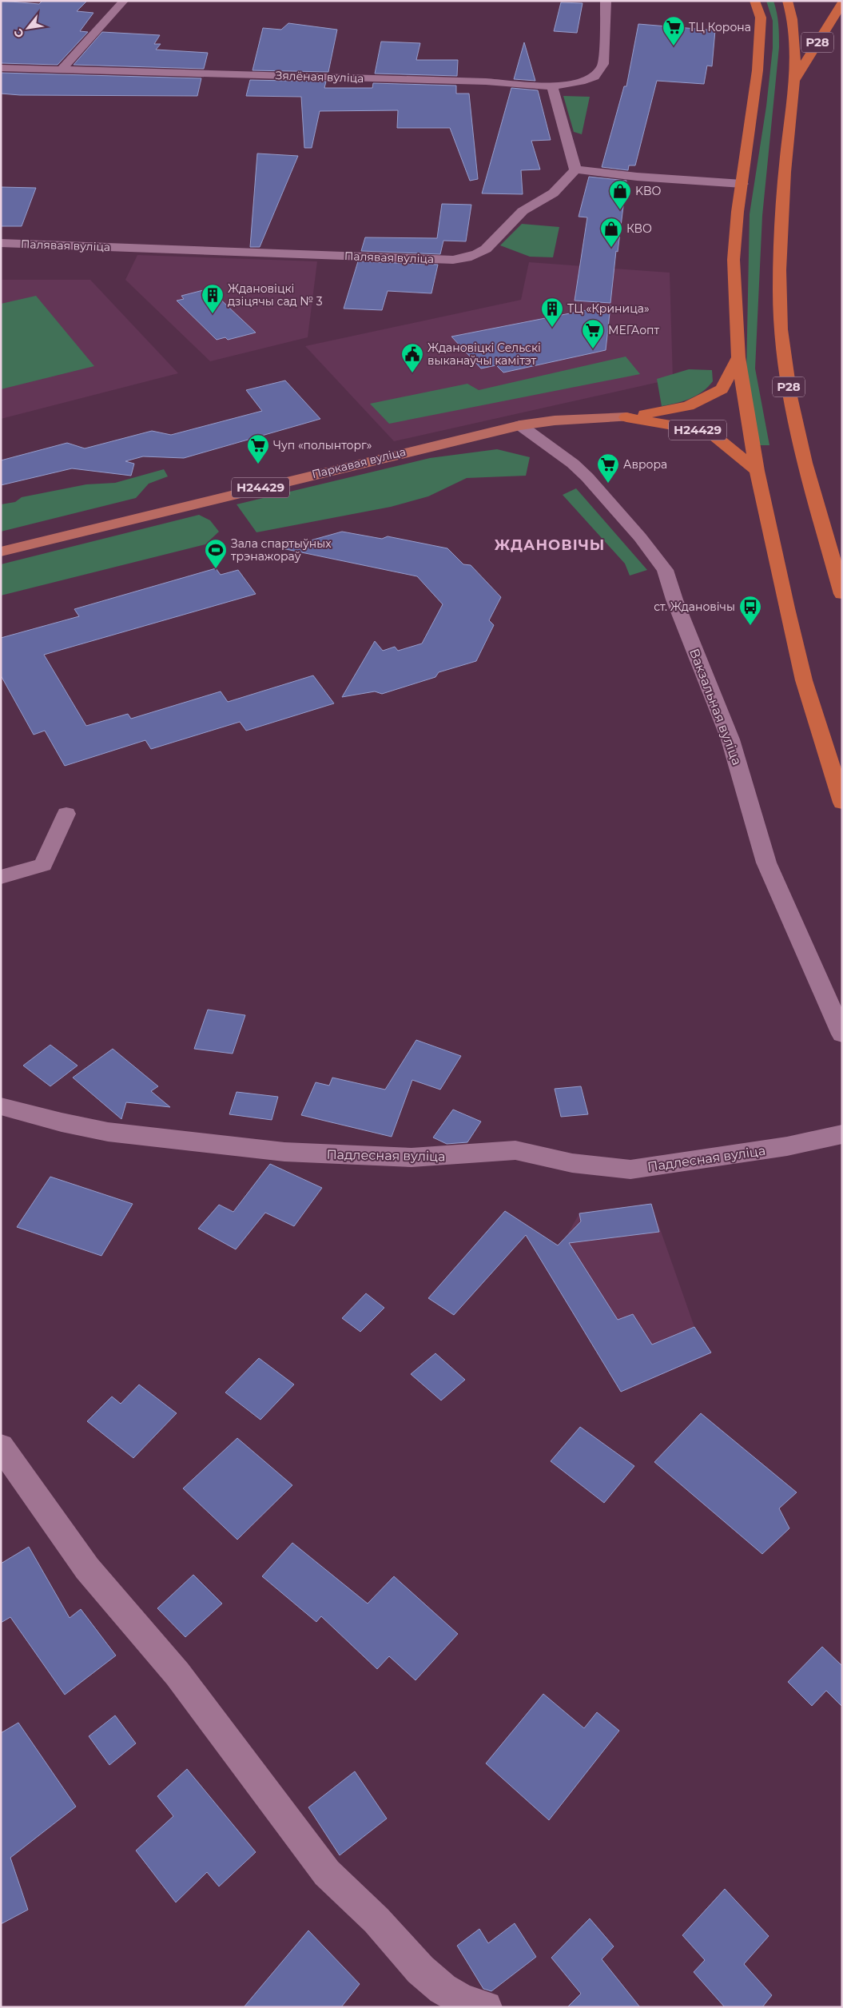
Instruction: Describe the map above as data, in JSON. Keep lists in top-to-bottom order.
{
  "streets": {
    "highway": ["Р28", "Н24429"],
    "main road": ["Паркавая вуліца"],
    "street": [
      "Зялёная вуліца",
      "Палявая вуліца",
      "Вакзальная вуліца",
      "Падлесная вуліца"
    ]
  },
  "crossings": [
    ["Н24429", "Паркавая вуліца"],
    ["Паркавая вуліца", "Вакзальная вуліца"]
  ],
  "districts": ["ЖДАНОВІЧЫ"],
  "places": {
    "supermarket": [
      "ТЦ Корона",
      "МЕГАопт",
      "Чуп «полынторг»",
      "Аврора"
    ],
    "shop": ["KBО", "КВО"],
    "building": ["Ждановіцкі дзіцячы сад № 3", "ТЦ «Криница»"],
    "public building": ["Ждановіцкі Сельскі выканаўчы камітэт"],
    "sports": ["Зала спартыўных трэнажораў"],
    "bus stop": ["ст. Ждановічы"]
  },
  "north": "bottom left"
}
